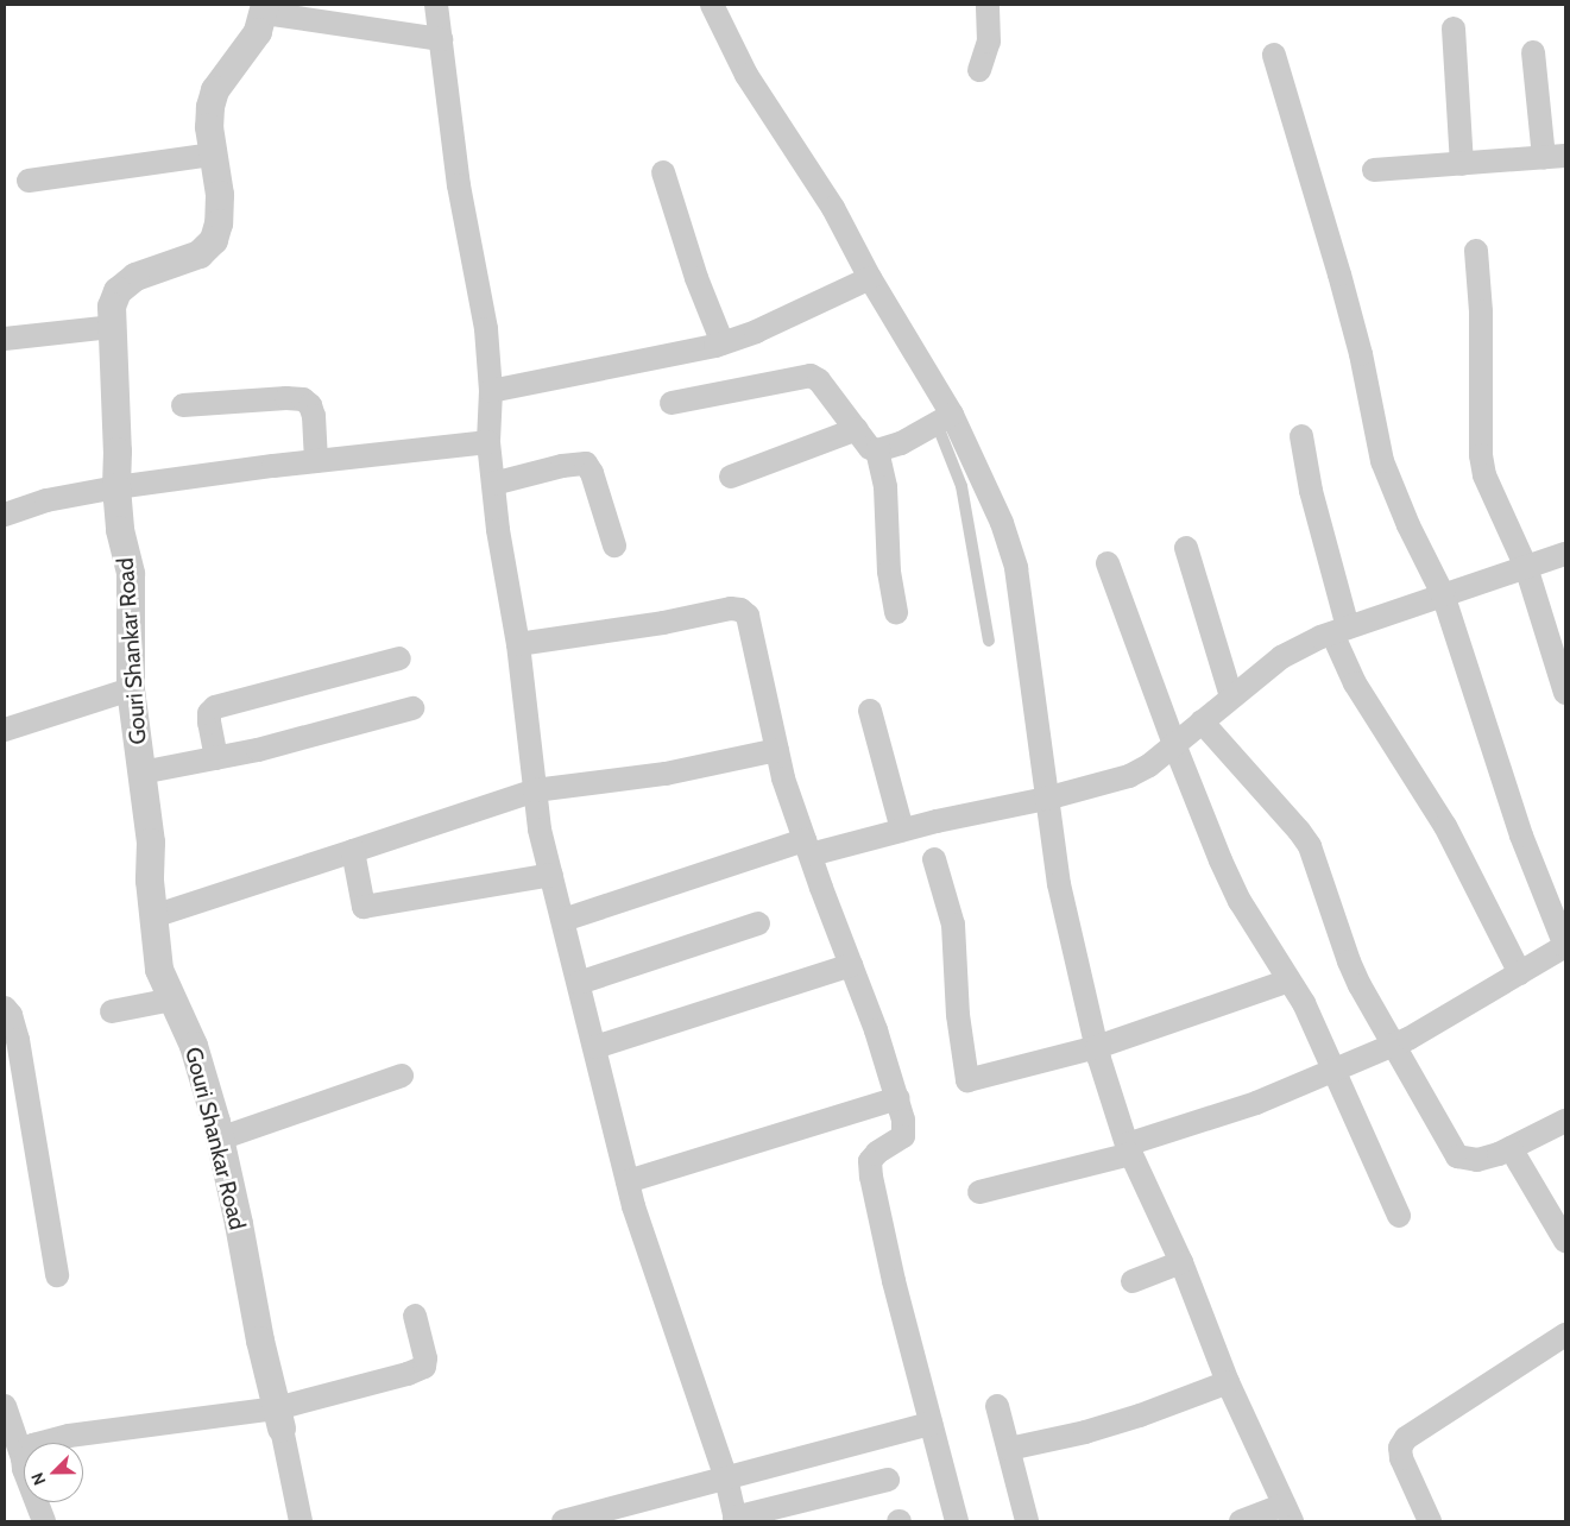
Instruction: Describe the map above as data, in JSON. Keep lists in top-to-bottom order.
{
  "streets": {
    "street": ["Gouri Shankar Road"]
  },
  "north": "bottom left"
}
